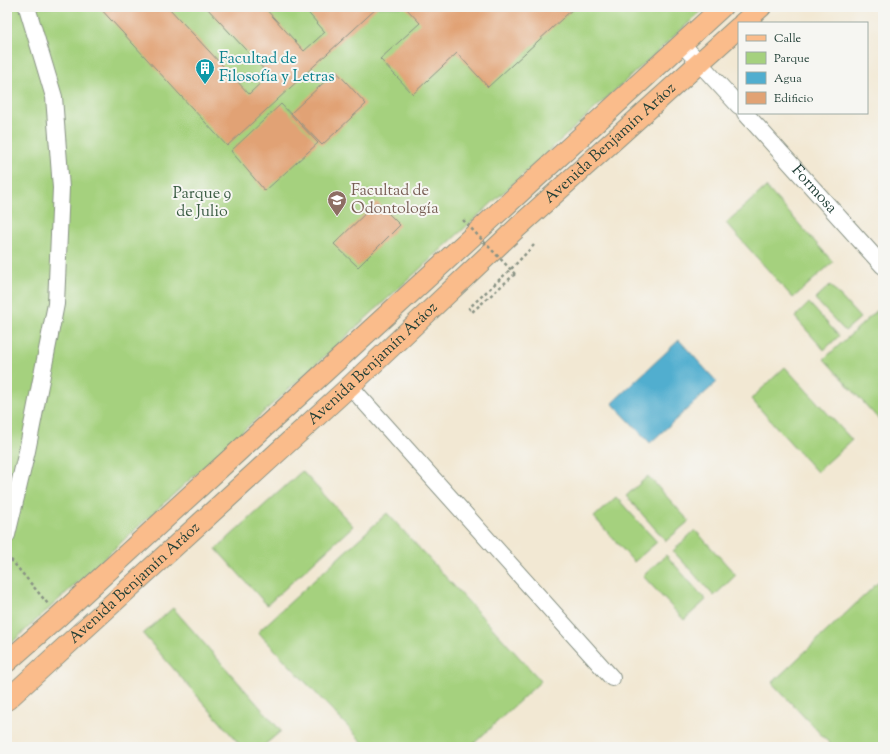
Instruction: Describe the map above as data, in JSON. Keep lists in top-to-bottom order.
{
  "streets": {
    "main road": ["Avenida Benjamín Aráoz"],
    "street": ["Formosa"]
  },
  "parks": ["Parque 9 de Julio"],
  "places": {
    "building": ["Facultad de Filosofía y Letras"],
    "school or university": ["Facultad de Odontología"]
  },
  "legend": [
    "Calle",
    "Parque",
    "Agua",
    "Edificio"
  ]
}
